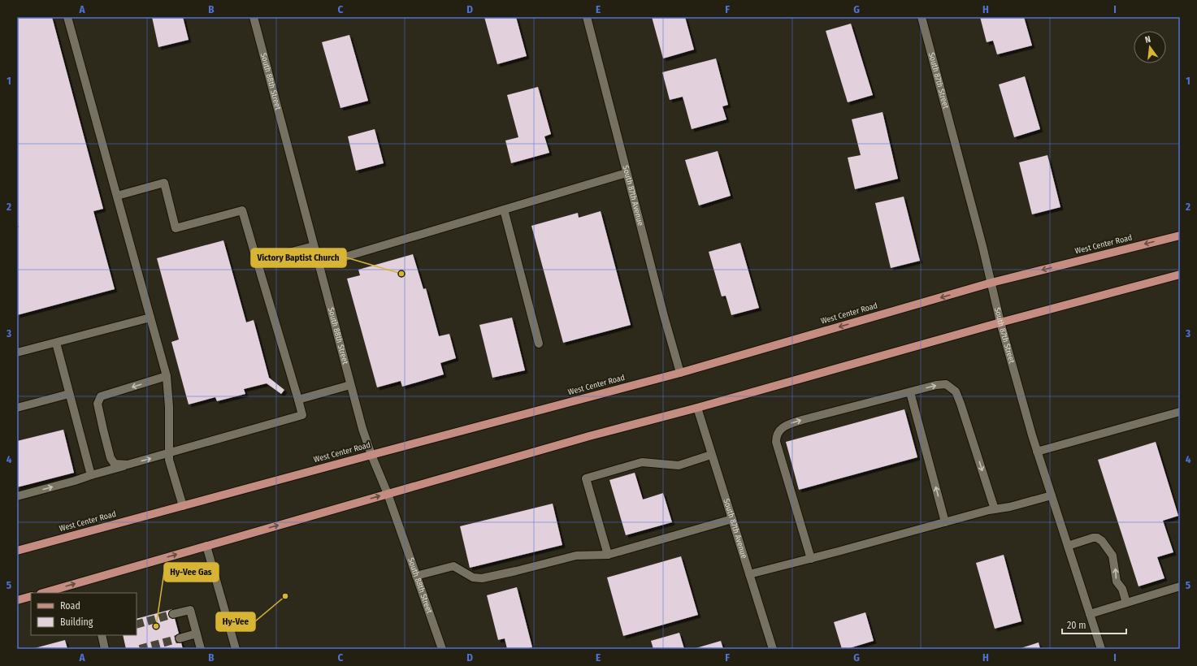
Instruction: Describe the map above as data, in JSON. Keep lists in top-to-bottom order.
{
  "streets": {
    "main road": ["West Center Road"],
    "street": ["South 87th Street", "South 88th Street", "South 87th Avenue"]
  },
  "crossings": [
    ["South 87th Street", "West Center Road"],
    ["South 88th Street", "West Center Road"],
    ["South 87th Avenue", "West Center Road"]
  ],
  "places": ["Victory Baptist Church", "Hy-Vee", "Hy-Vee Gas"],
  "legend": ["Road", "Building"],
  "scale_bar": "20 m",
  "north": "top",
  "grid": {
    "columns": [
      "A",
      "B",
      "C",
      "D",
      "E",
      "F",
      "G",
      "H",
      "I"
    ],
    "rows": [
      "1",
      "2",
      "3",
      "4",
      "5"
    ]
  }
}
